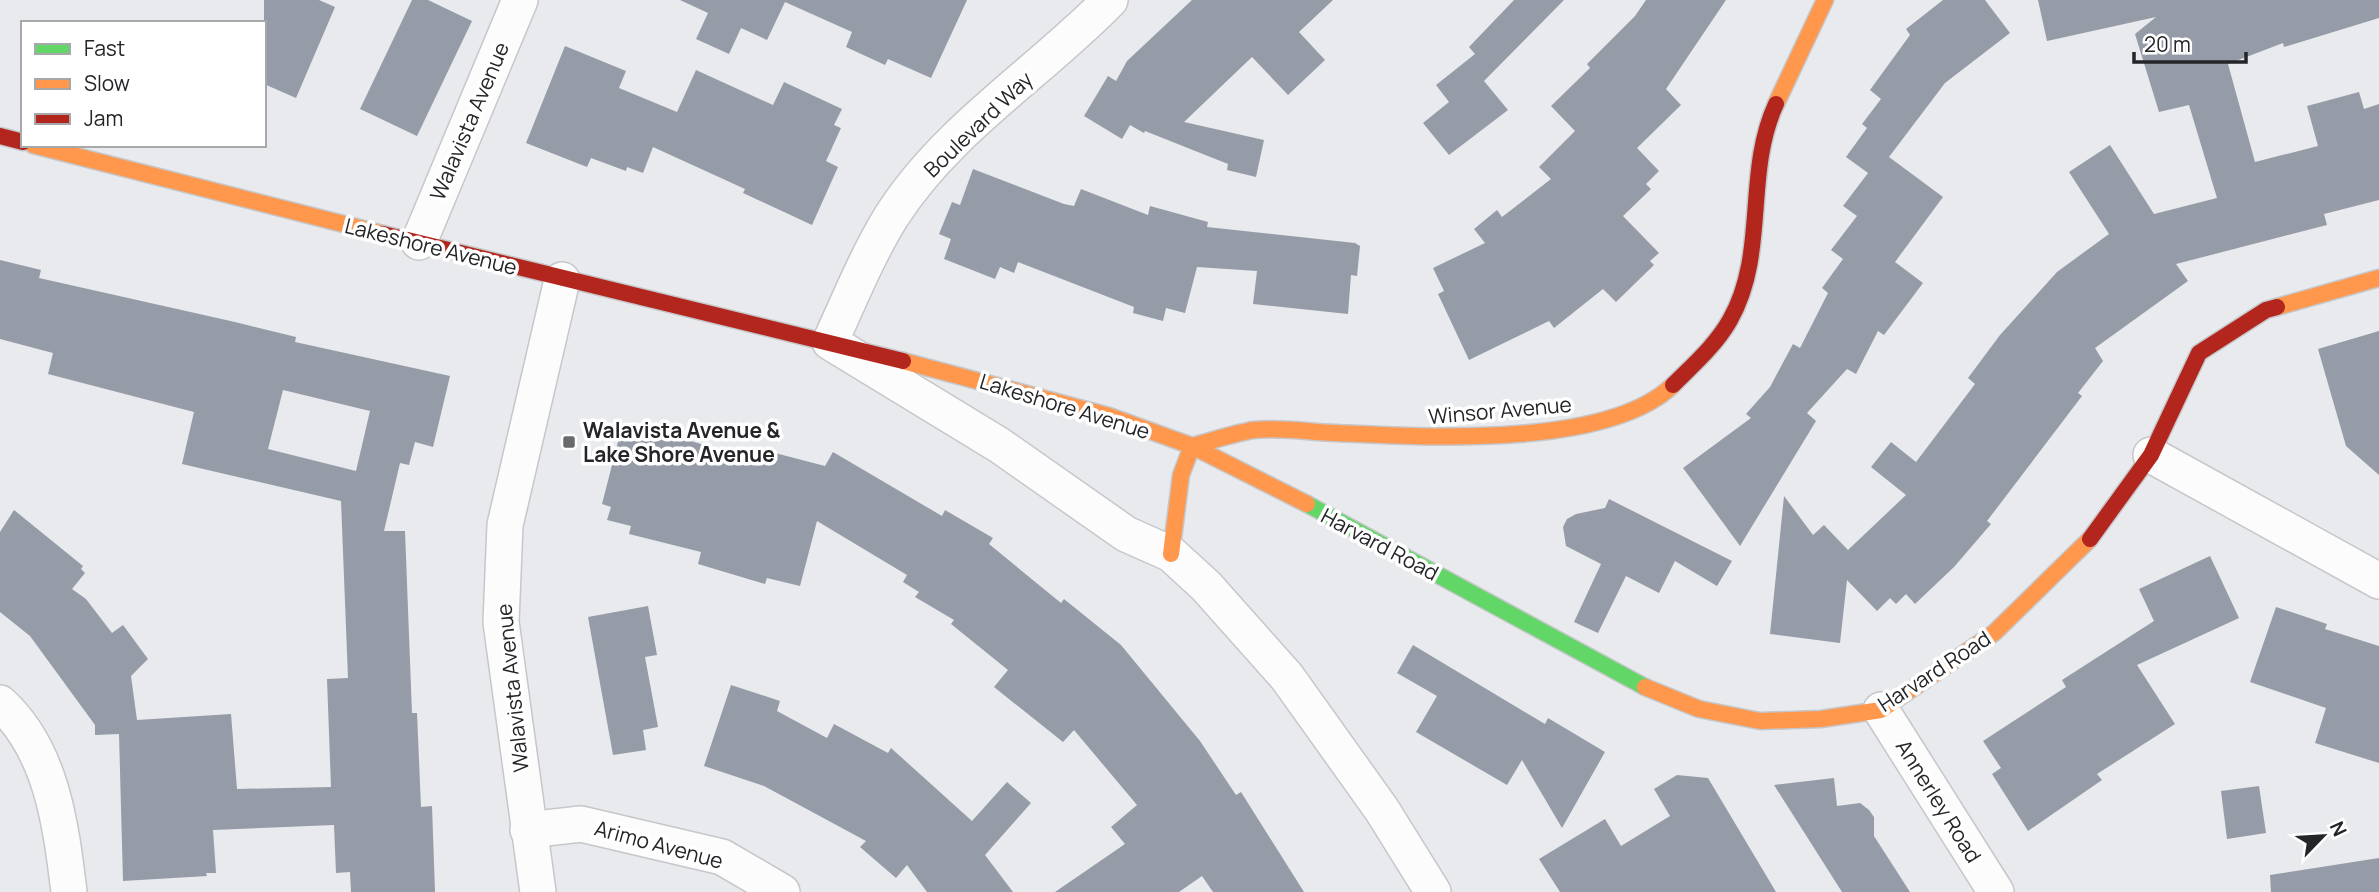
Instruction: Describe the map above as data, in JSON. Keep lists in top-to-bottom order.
{
  "streets": {
    "street": [
      "Walavista Avenue",
      "Boulevard Way",
      "Lakeshore Avenue",
      "Winsor Avenue",
      "Harvard Road",
      "Annerley Road",
      "Arimo Avenue"
    ]
  },
  "crossings": [
    ["Walavista Avenue", "Lakeshore Avenue"],
    ["Walavista Avenue", "Arimo Avenue"],
    ["Boulevard Way", "Lakeshore Avenue"],
    ["Lakeshore Avenue", "Winsor Avenue"],
    ["Lakeshore Avenue", "Harvard Road"],
    ["Winsor Avenue", "Harvard Road"],
    ["Harvard Road", "Annerley Road"]
  ],
  "places": {
    "transit": ["Walavista Avenue & Lake Shore Avenue"]
  },
  "legend": ["Fast", "Slow", "Jam"],
  "scale_bar": "20 m",
  "north": "top right"
}
